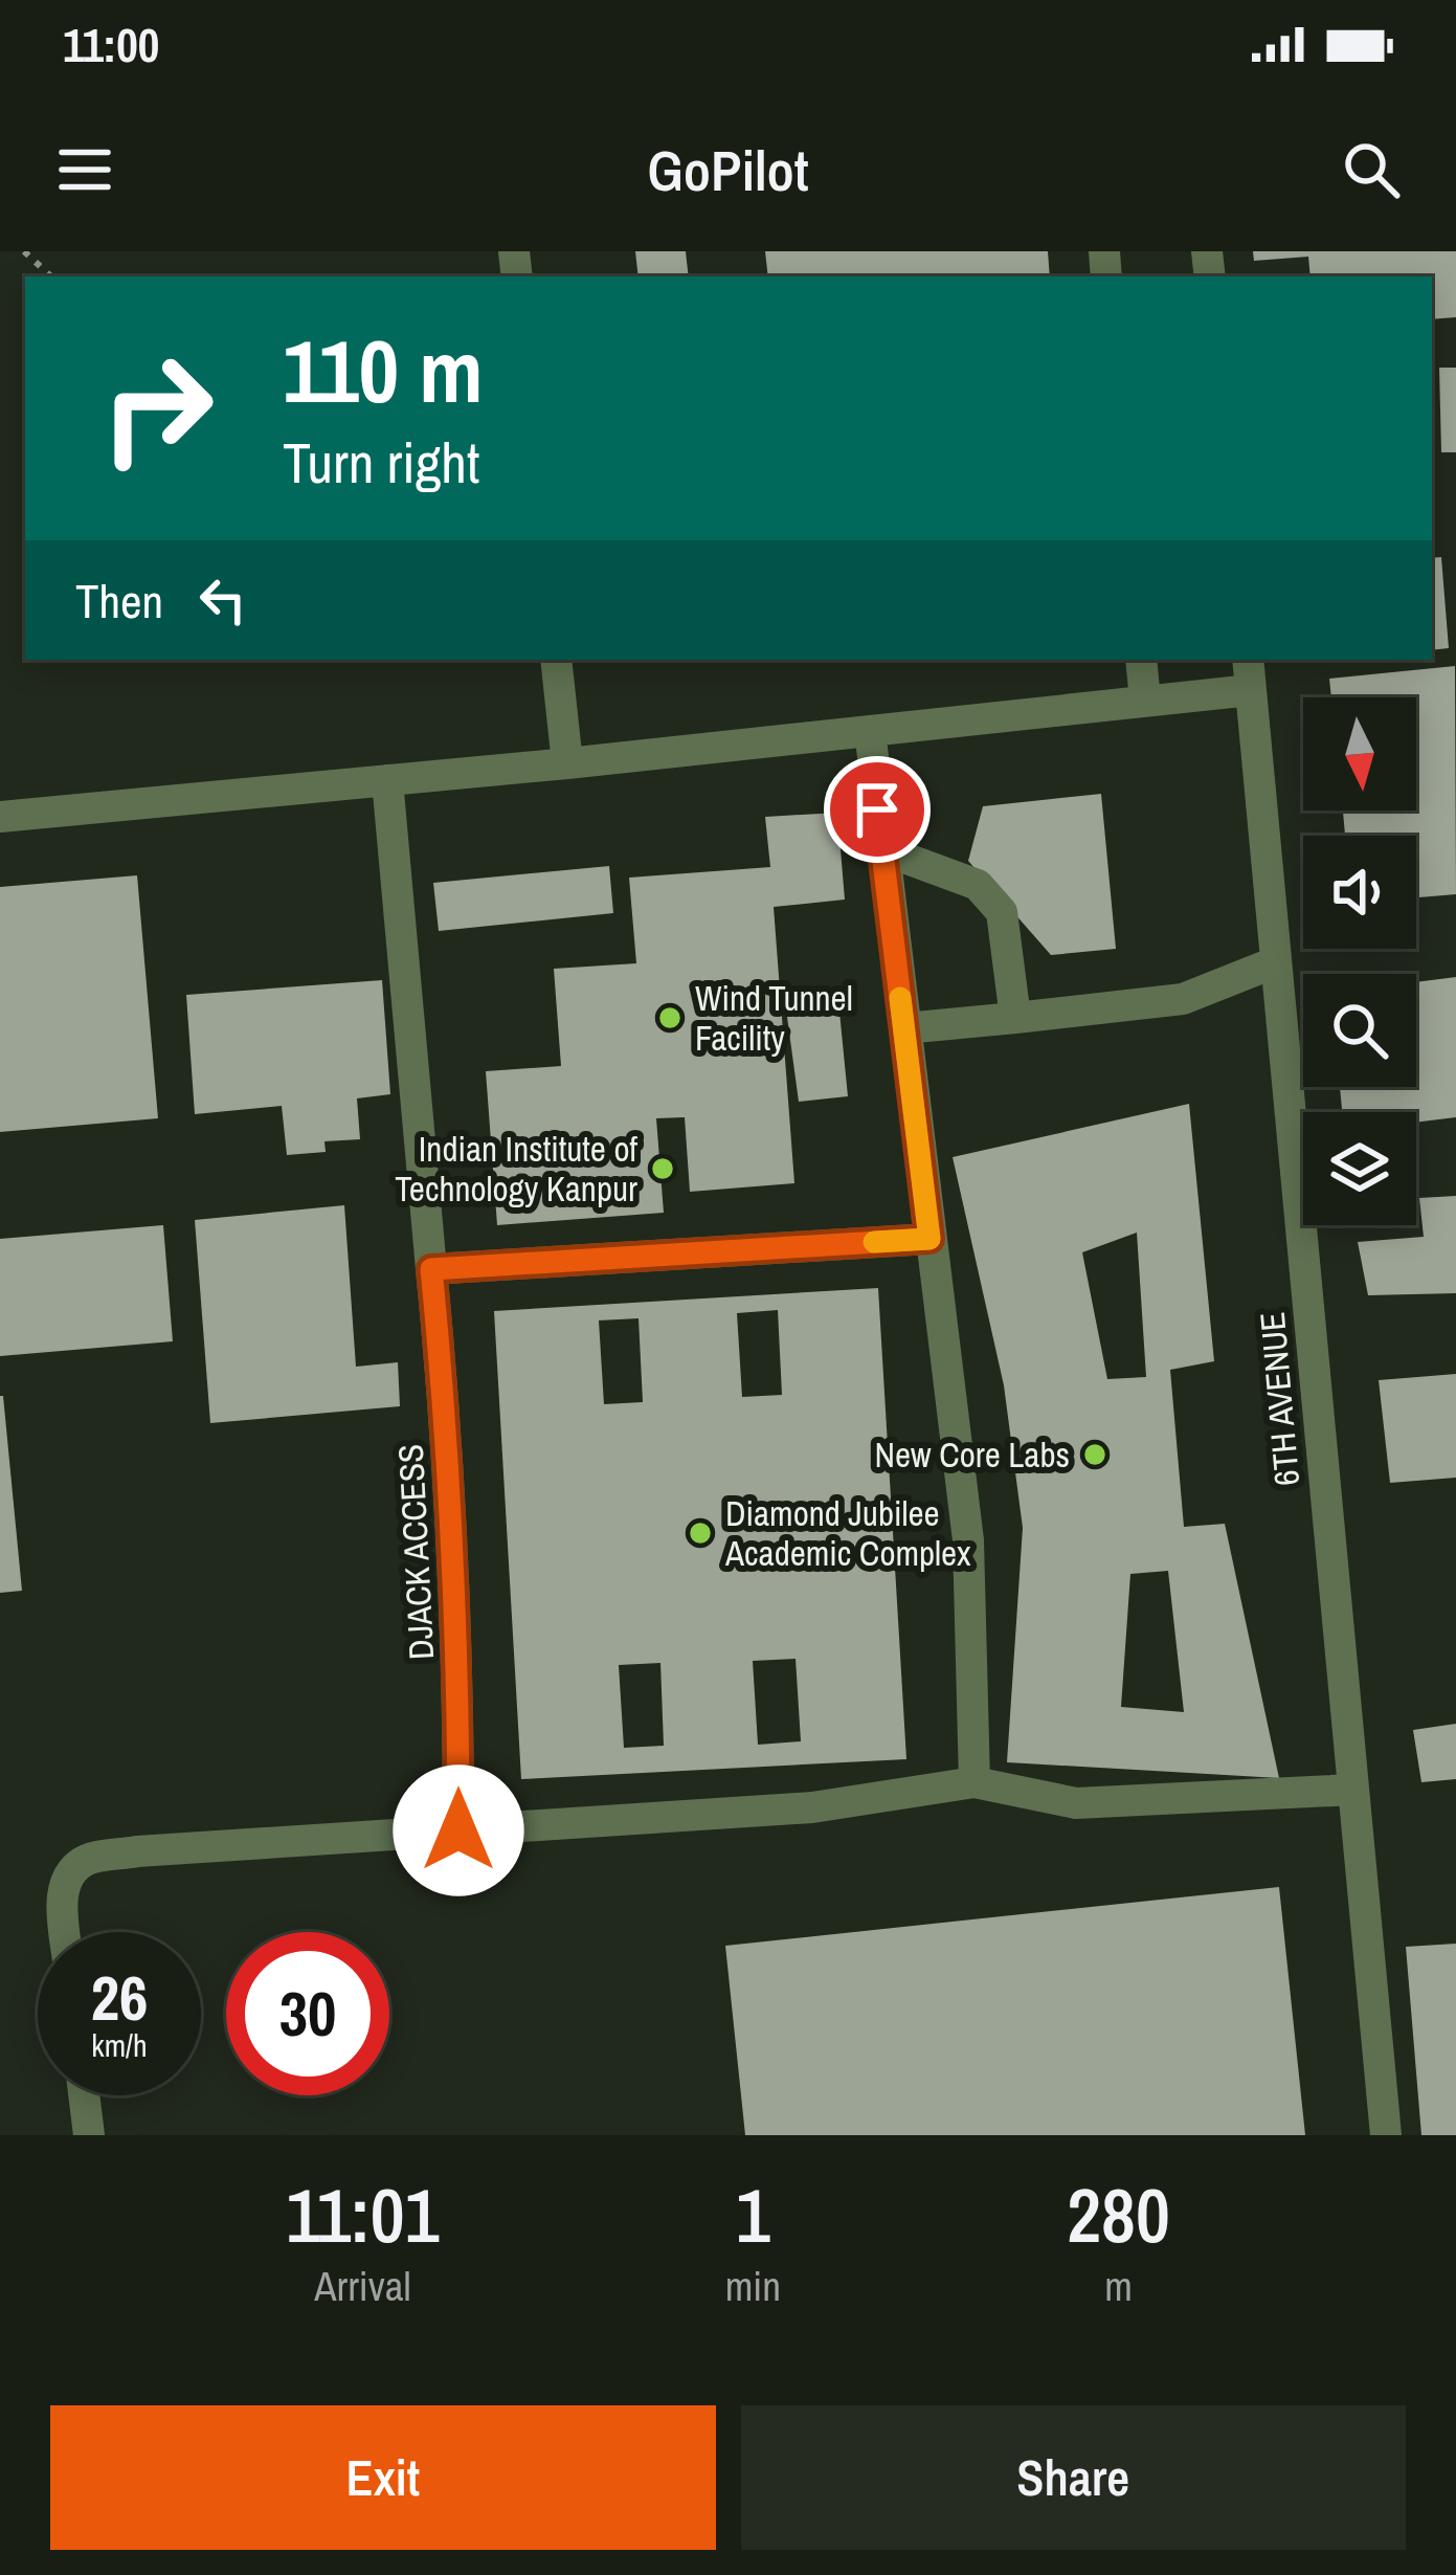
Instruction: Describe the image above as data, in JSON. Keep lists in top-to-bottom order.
{
  "streets": {
    "street": ["6TH AVENUE", "DJACK ACCESS"]
  },
  "places": [
    "Wind Tunnel Facility",
    "Indian Institute of Technology Kanpur",
    "New Core Labs",
    "Diamond Jubilee Academic Complex"
  ],
  "north": "bottom",
  "page": {
    "status": "11:00",
    "header": "GoPilot",
    "turn": ["110 m", "Turn right"],
    "then": "Then",
    "speed": "26 km/h",
    "limit": "30",
    "eta": [
      "11:01",
      "Arrival",
      "1",
      "min",
      "280",
      "m"
    ],
    "buttons": ["Exit", "Share"]
  }
}
